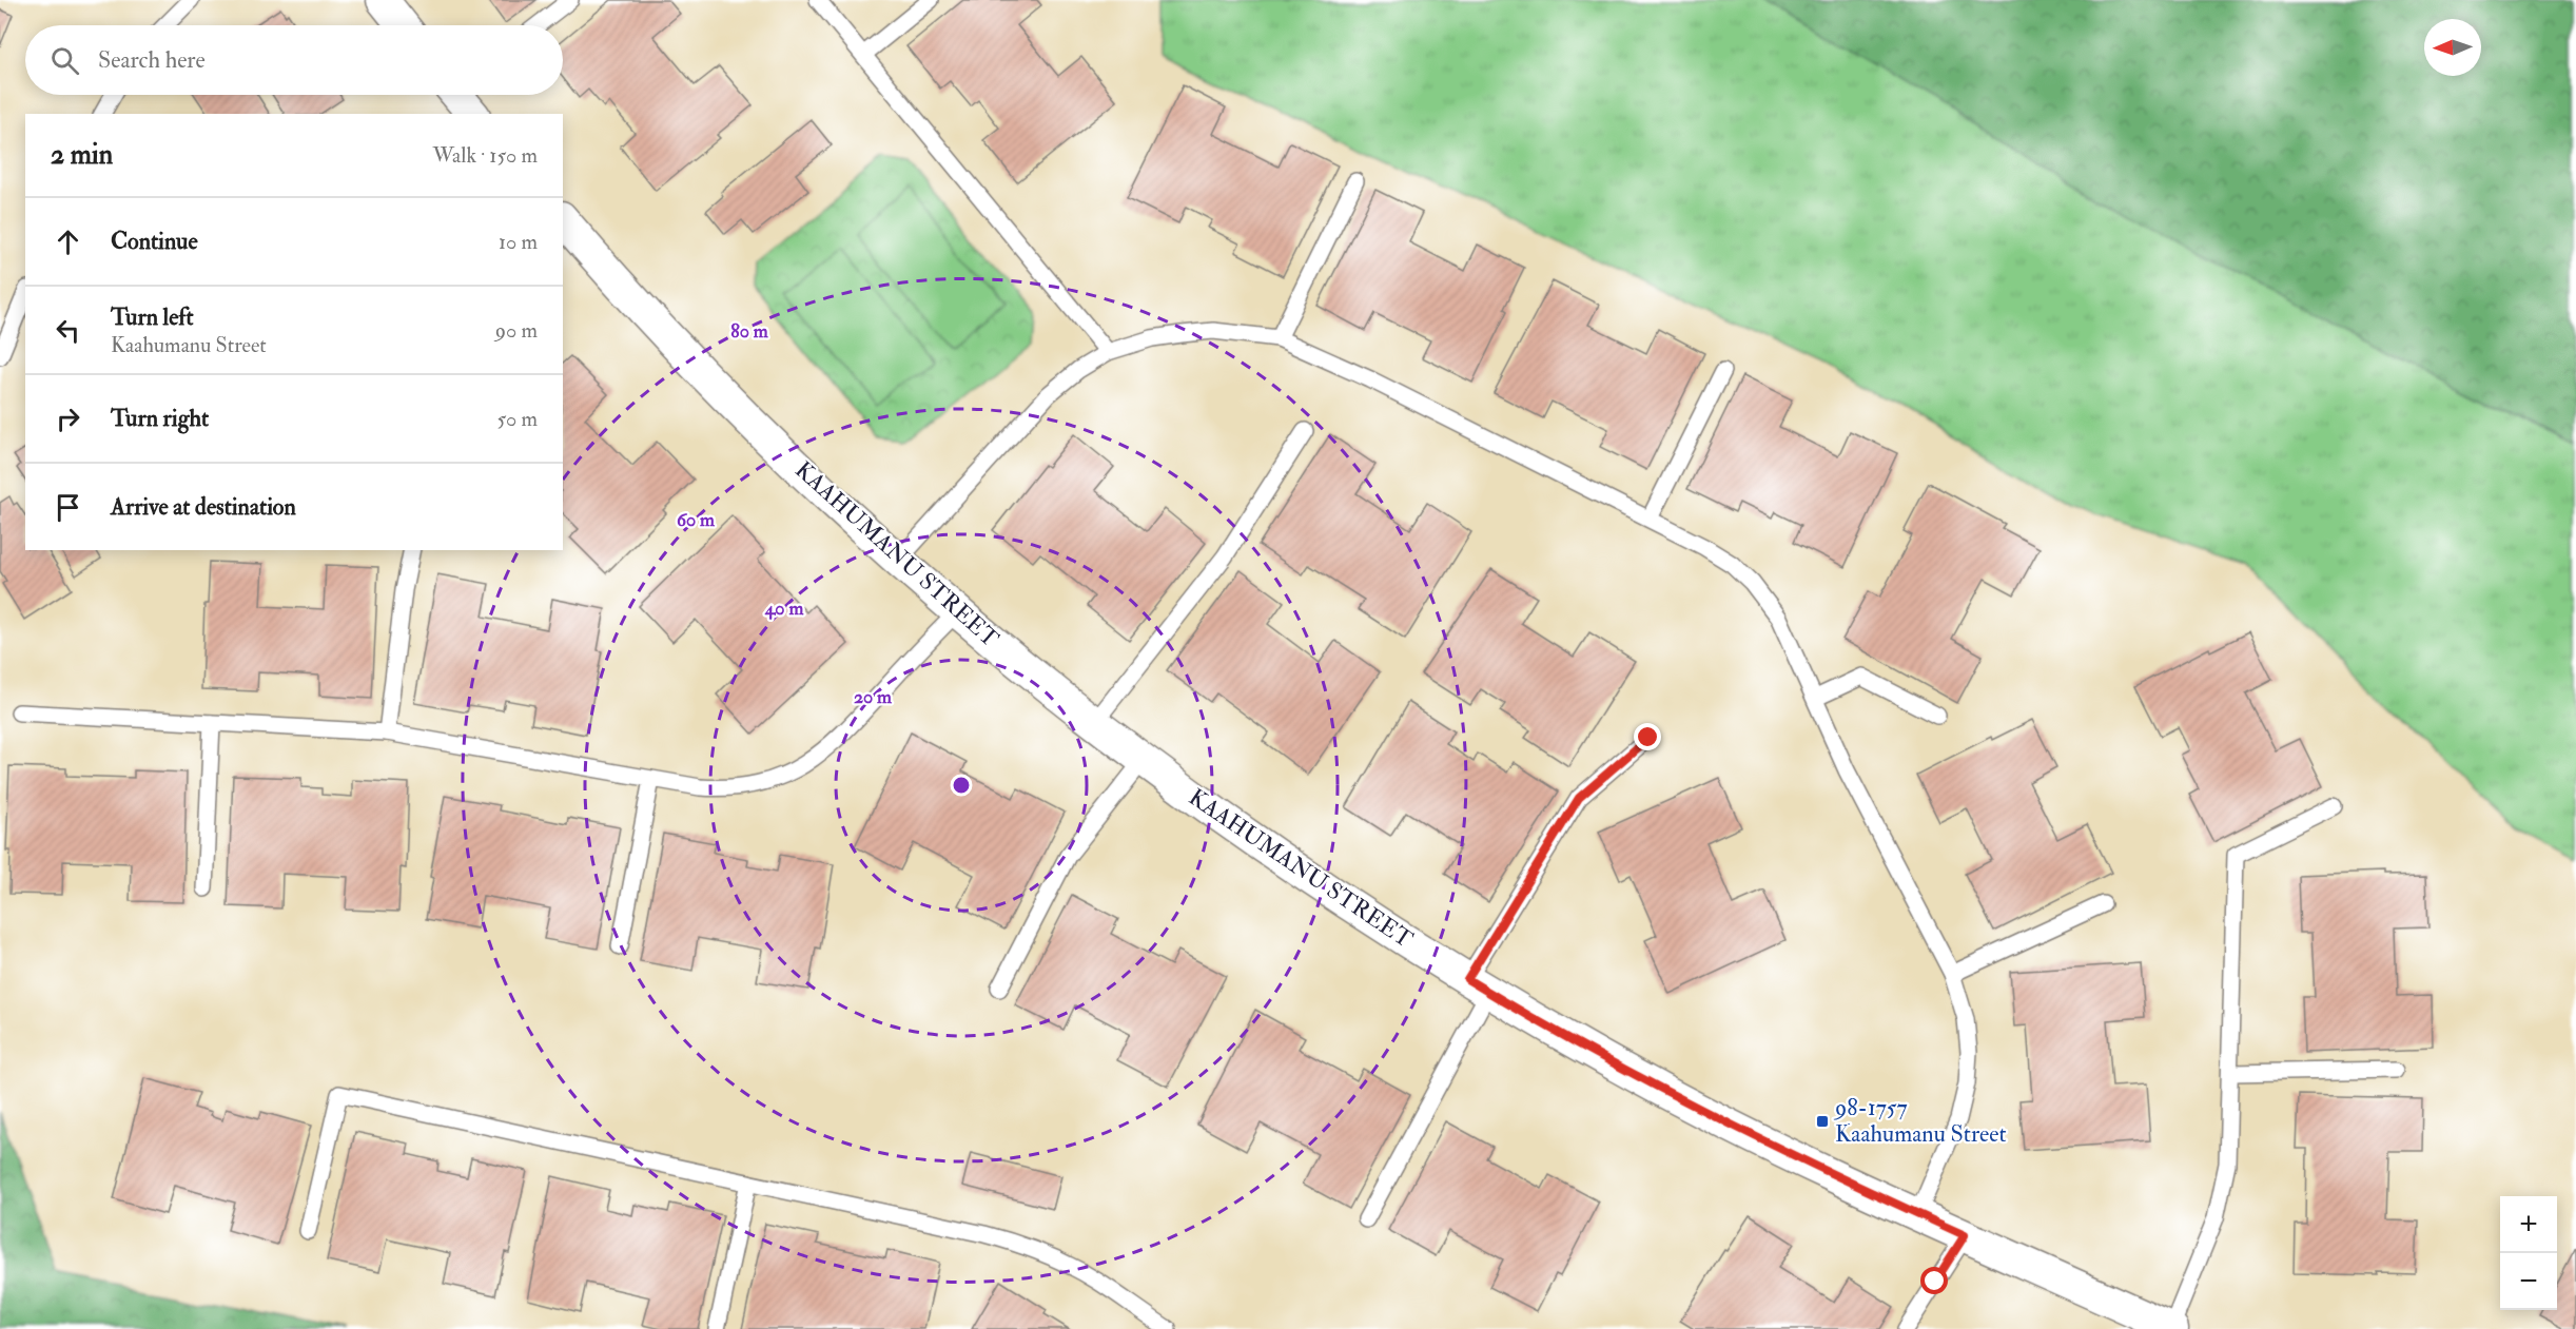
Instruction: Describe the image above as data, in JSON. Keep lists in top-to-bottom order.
{
  "streets": {
    "street": ["KAAHUMANU STREET"]
  },
  "places": {
    "transit": ["98-1757 Kaahumanu Street"]
  },
  "north": "left",
  "page": {
    "search": "Search here",
    "heading": ["2 min", "Walk · 150 m"],
    "list": [
      ["Continue", "10 m"],
      ["Turn left", "Kaahumanu Street", "90 m"],
      ["Turn right", "50 m"],
      "Arrive at destination"
    ],
    "map_buttons": ["+", "−"]
  },
  "rings": [
    "80 m",
    "60 m",
    "40 m",
    "20 m"
  ]
}
